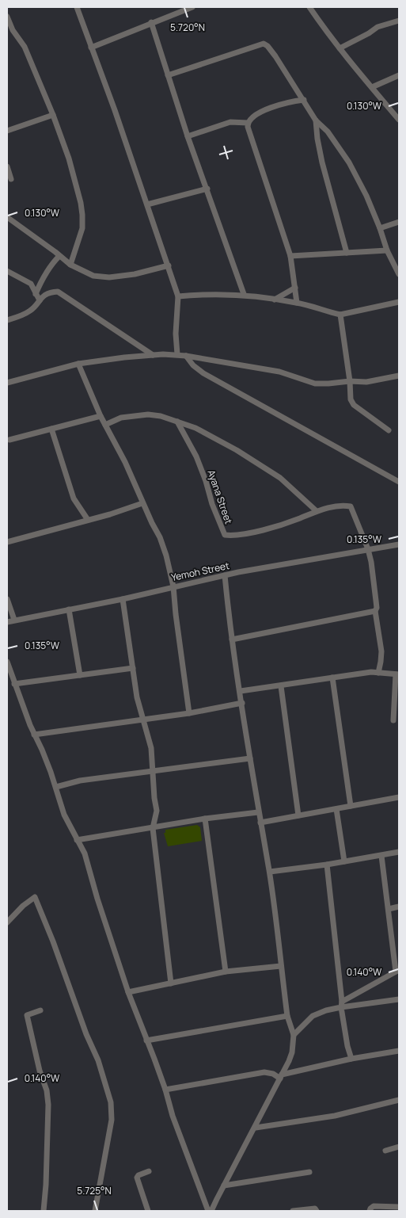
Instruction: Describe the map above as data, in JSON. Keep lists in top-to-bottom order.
{
  "streets": {
    "street": ["Ayana Street", "Yemoh Street"]
  },
  "coordinates": [
    "5.720°N",
    "0.130°W",
    "0.135°W",
    "0.140°W",
    "5.725°N"
  ]
}
